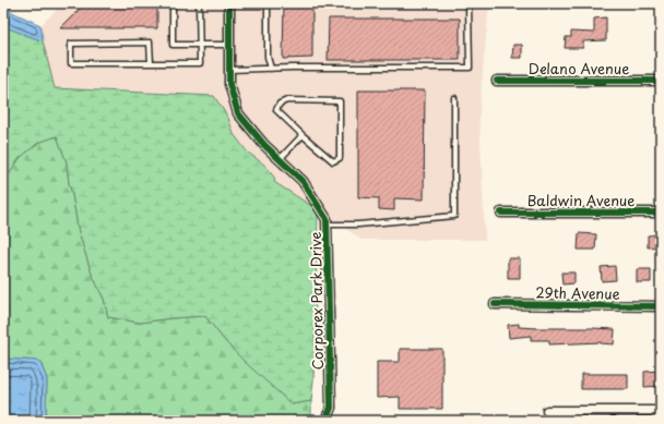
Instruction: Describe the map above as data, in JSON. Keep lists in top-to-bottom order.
{
  "streets": {
    "street": [
      "Delano Avenue",
      "Baldwin Avenue",
      "29th Avenue",
      "Corporex Park Drive"
    ]
  }
}
